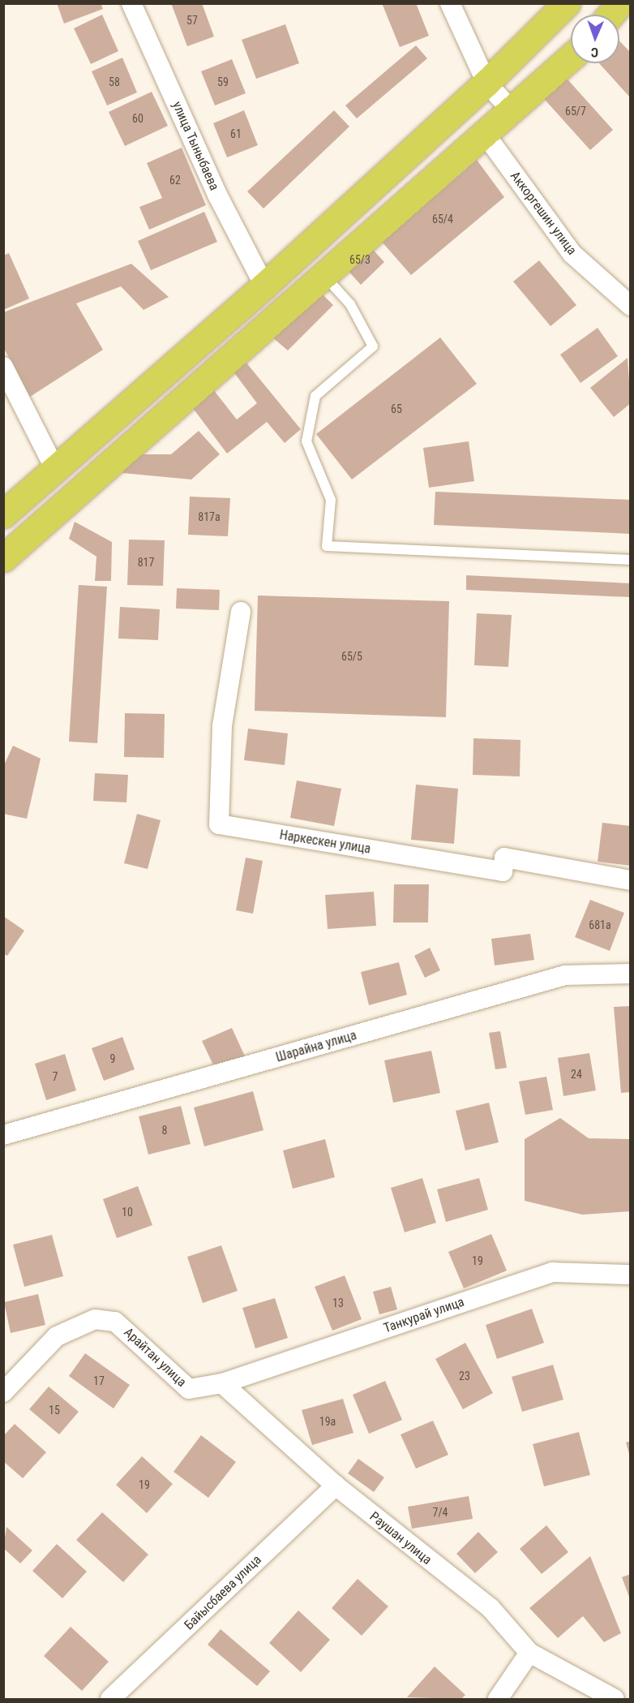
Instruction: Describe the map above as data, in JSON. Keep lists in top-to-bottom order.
{
  "streets": {
    "street": [
      "улица Тыныбаева",
      "Аккоргешин улица",
      "Наркескен улица",
      "Шарайна улица",
      "Танкурай улица",
      "Арайтан улица",
      "Раушан улица",
      "Байысбаева улица"
    ]
  },
  "crossings": [
    ["Танкурай улица", "Арайтан улица"],
    ["Танкурай улица", "Раушан улица"],
    ["Арайтан улица", "Раушан улица"],
    ["Раушан улица", "Байысбаева улица"]
  ],
  "house_numbers": [
    "57",
    "58",
    "59",
    "65/7",
    "60",
    "61",
    "62",
    "65/4",
    "65/3",
    "65",
    "817а",
    "817",
    "65/5",
    "681а",
    "9",
    "24",
    "7",
    "8",
    "10",
    "19",
    "13",
    "23",
    "17",
    "15",
    "19а",
    "19",
    "7/4"
  ],
  "north": "bottom"
}
